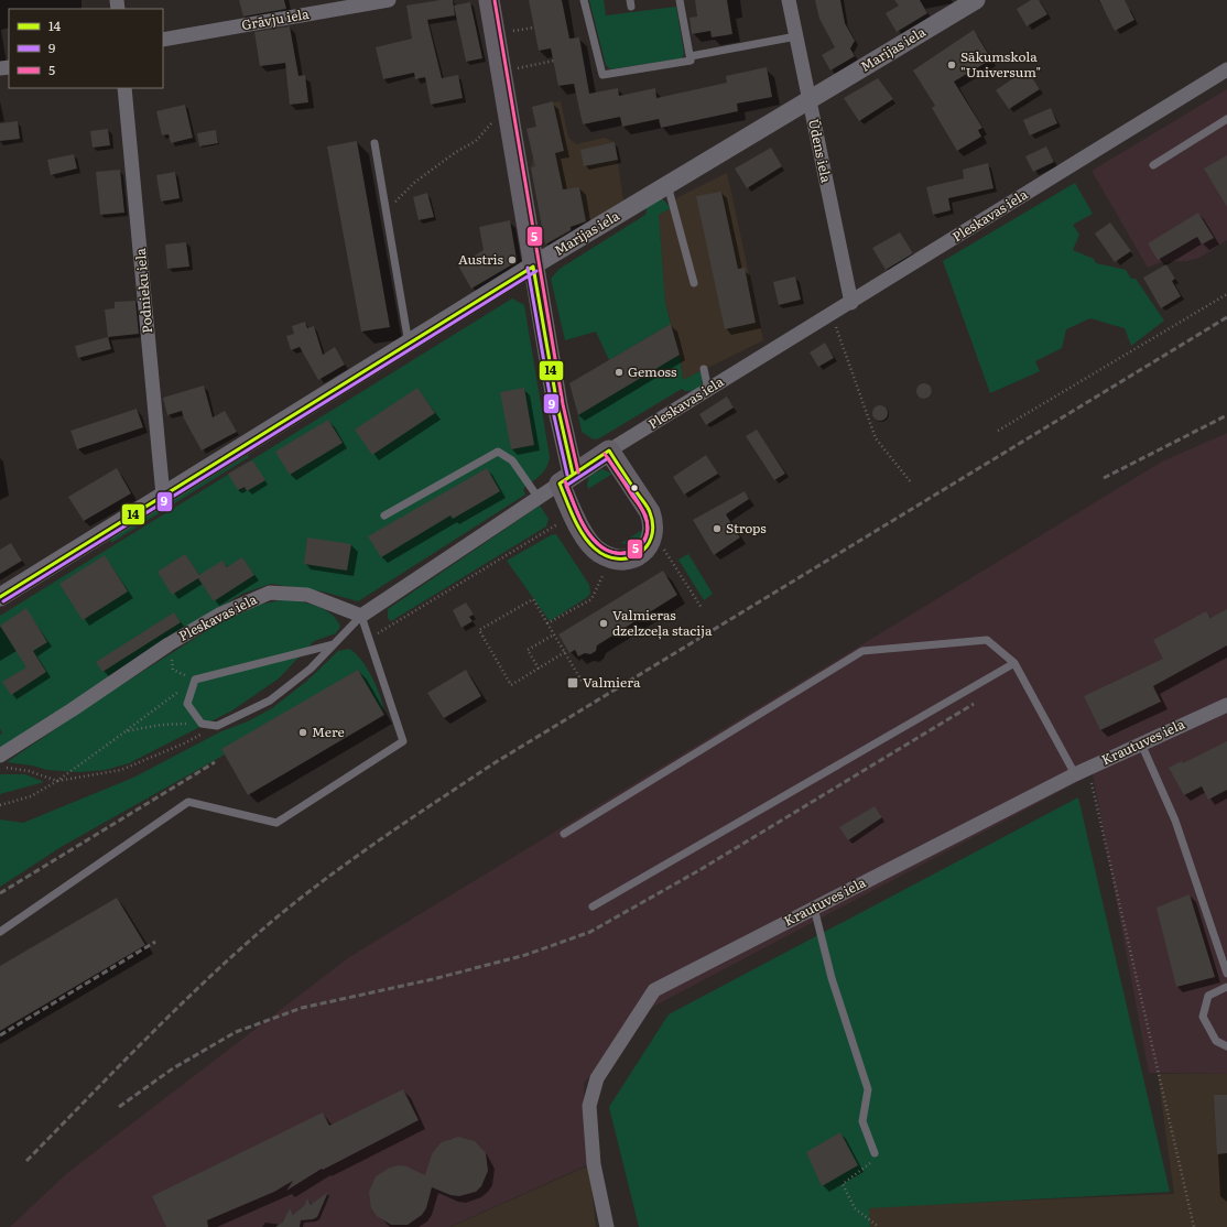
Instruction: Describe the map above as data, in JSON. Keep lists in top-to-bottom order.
{
  "streets": {
    "main road": ["Pleskavas iela"],
    "street": [
      "Grāvju iela",
      "Marijas iela",
      "Ūdens iela",
      "Podnieku iela",
      "Krautuves iela"
    ]
  },
  "crossings": [
    ["Marijas iela", "Ūdens iela"],
    ["Marijas iela", "Podnieku iela"],
    ["Ūdens iela", "Pleskavas iela"]
  ],
  "places": {
    "other": [
      "Sākumskola \"Universum\"",
      "Austris",
      "Gemoss",
      "Strops",
      "Valmieras dzelzceļa stacija",
      "Mere"
    ],
    "transit": ["Valmiera"]
  },
  "lines": ["transit line 5", "transit line 14", "transit line 9"],
  "legend": ["14", "9", "5"]
}
